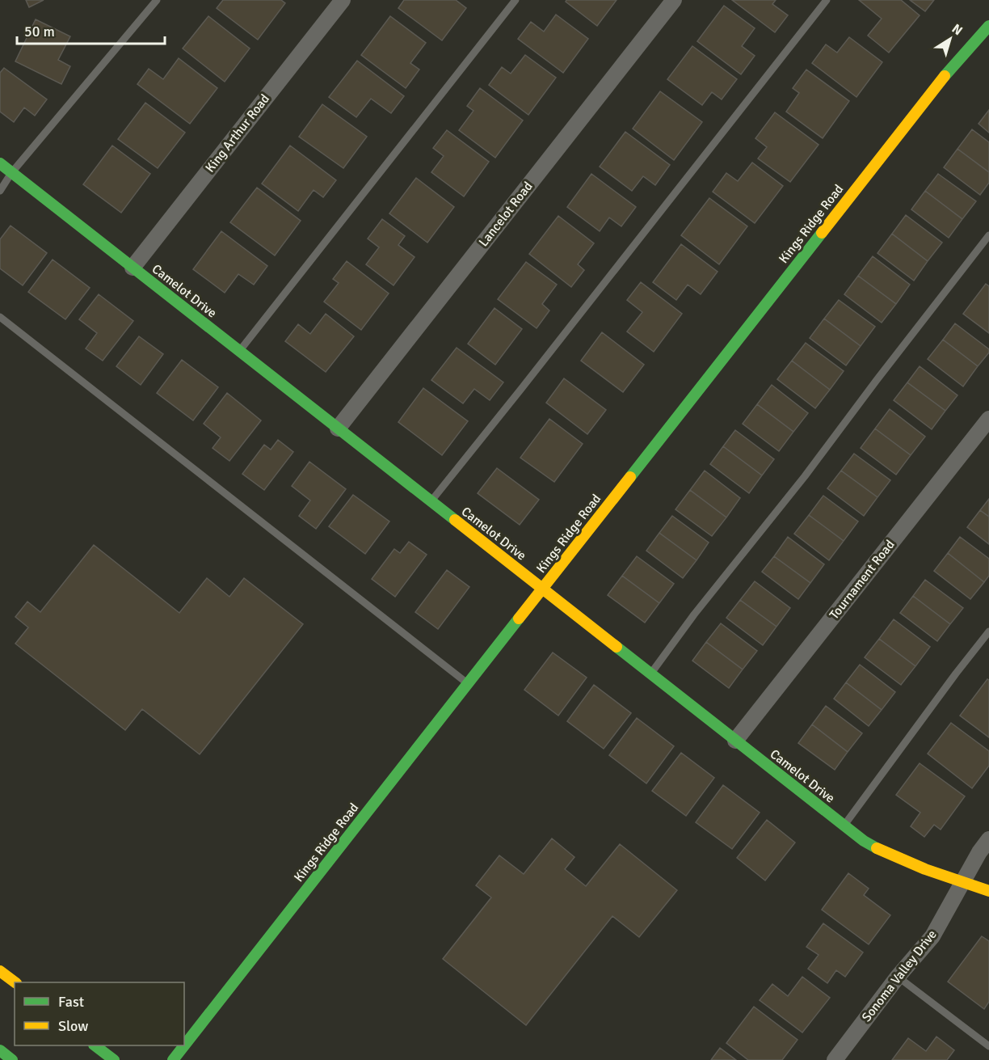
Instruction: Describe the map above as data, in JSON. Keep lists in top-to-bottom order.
{
  "streets": {
    "street": [
      "King Arthur Road",
      "Lancelot Road",
      "Kings Ridge Road",
      "Camelot Drive",
      "Tournament Road",
      "Sonoma Valley Drive"
    ]
  },
  "crossings": [
    ["King Arthur Road", "Camelot Drive"],
    ["Lancelot Road", "Camelot Drive"],
    ["Kings Ridge Road", "Camelot Drive"],
    ["Camelot Drive", "Tournament Road"],
    ["Camelot Drive", "Sonoma Valley Drive"]
  ],
  "legend": ["Fast", "Slow"],
  "scale_bar": "50 m",
  "north": "top right"
}
